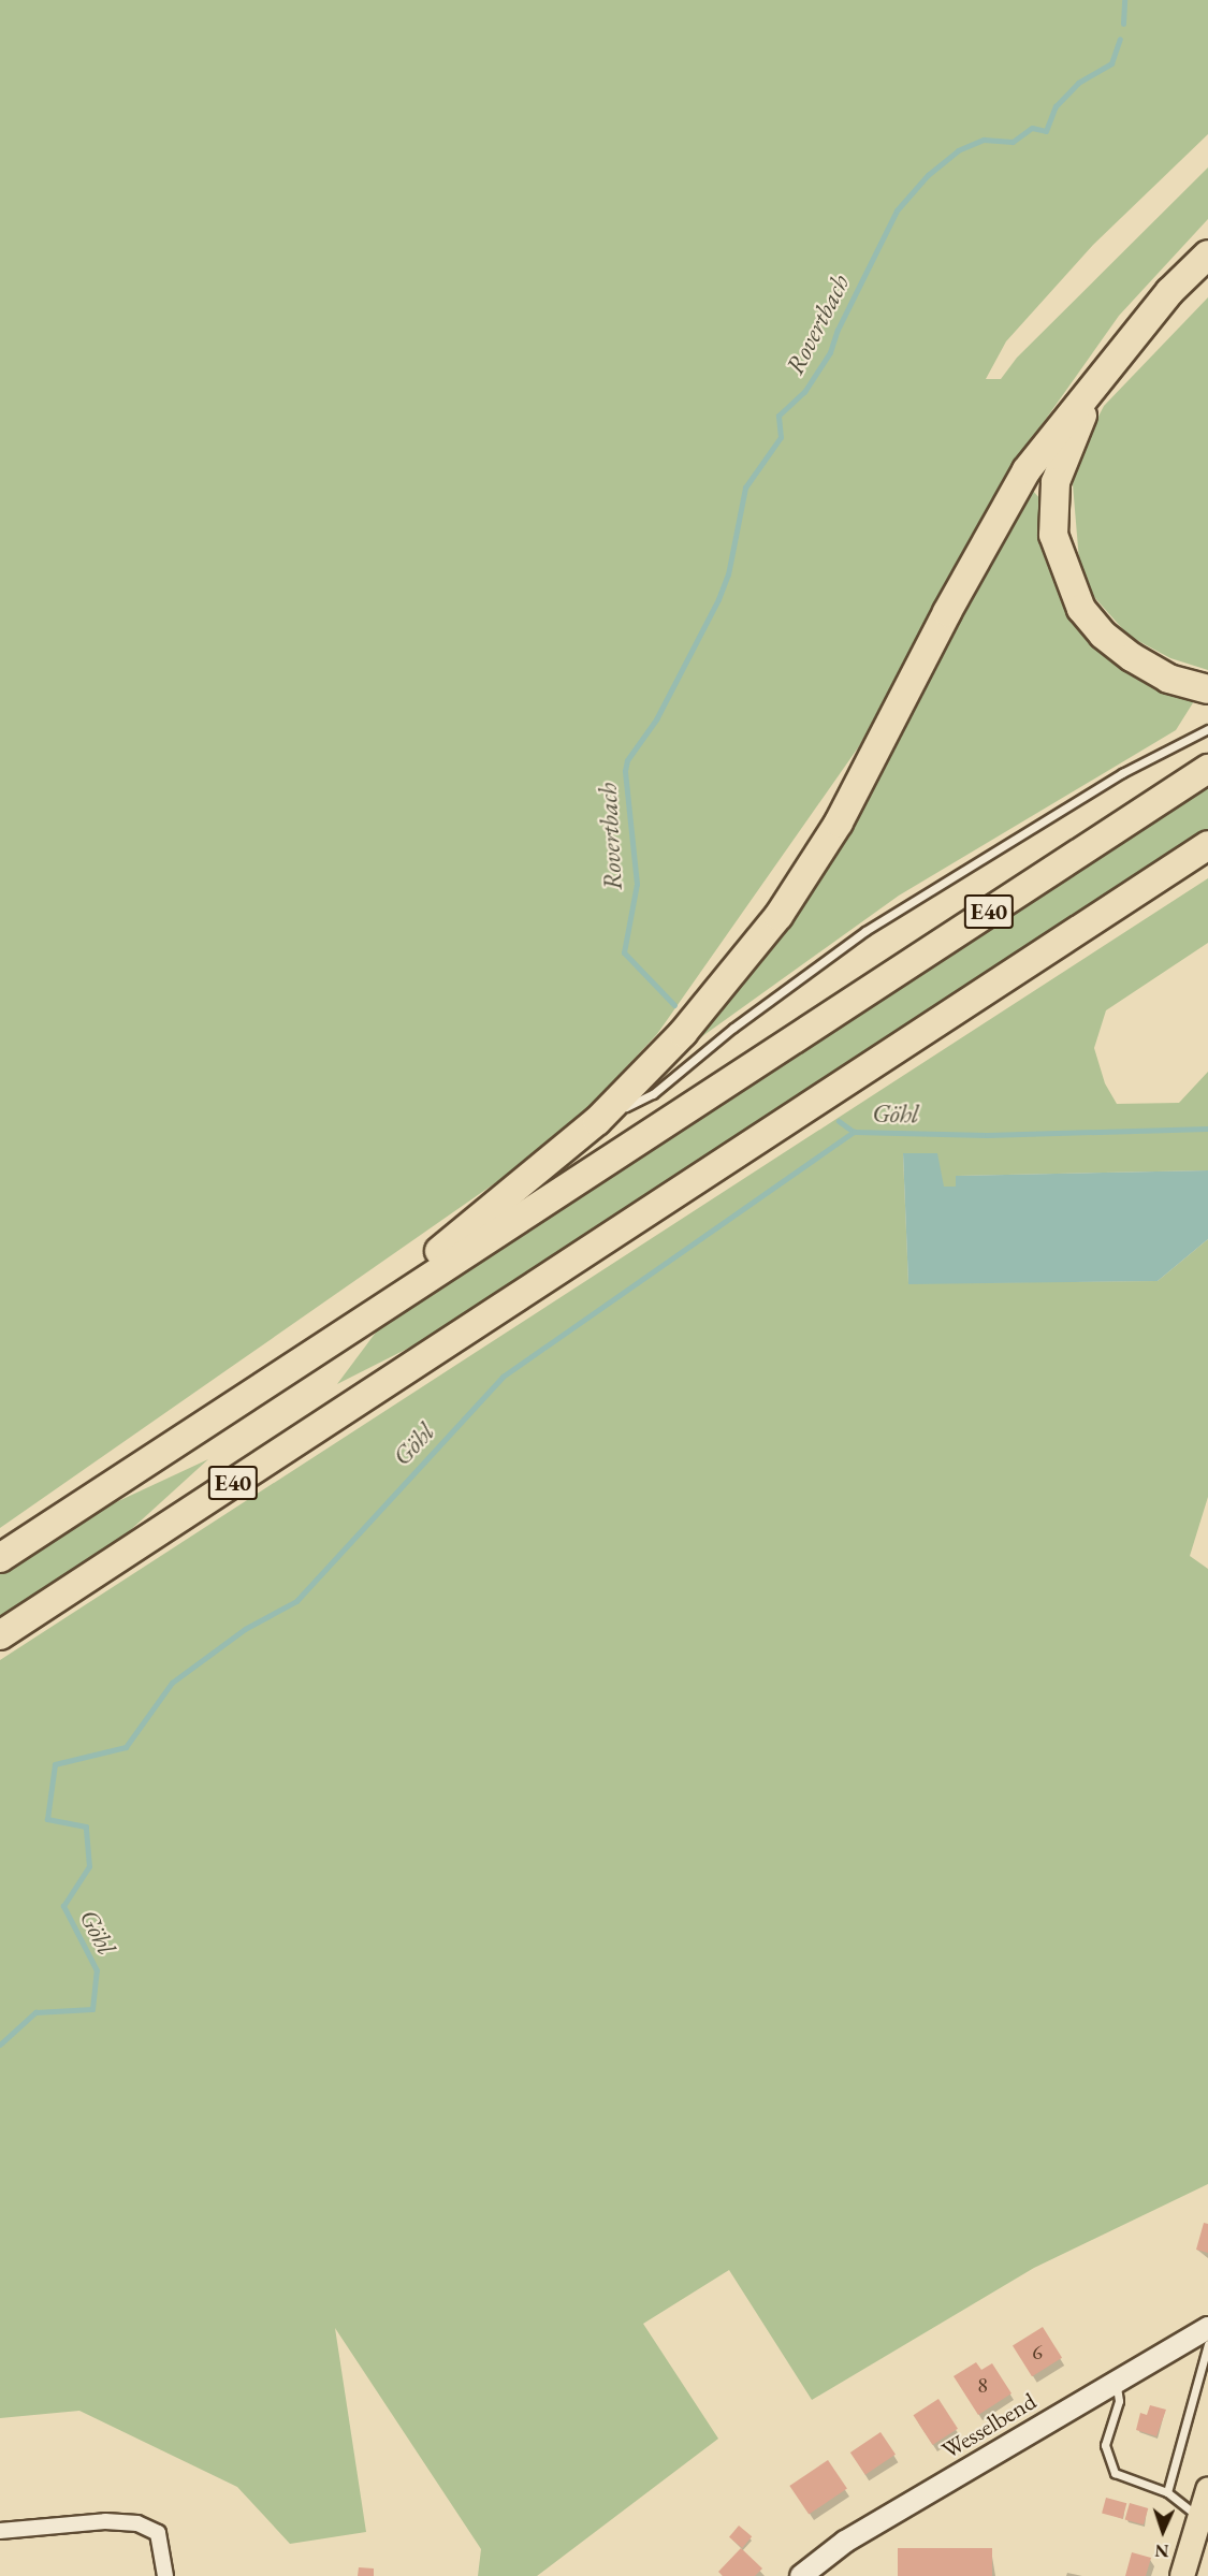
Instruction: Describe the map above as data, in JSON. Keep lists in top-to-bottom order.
{
  "streets": {
    "highway": ["E40"],
    "street": ["Wesselbend"]
  },
  "water": ["Rovertbach", "Göhl"],
  "house_numbers": ["6", "8"],
  "north": "bottom"
}
